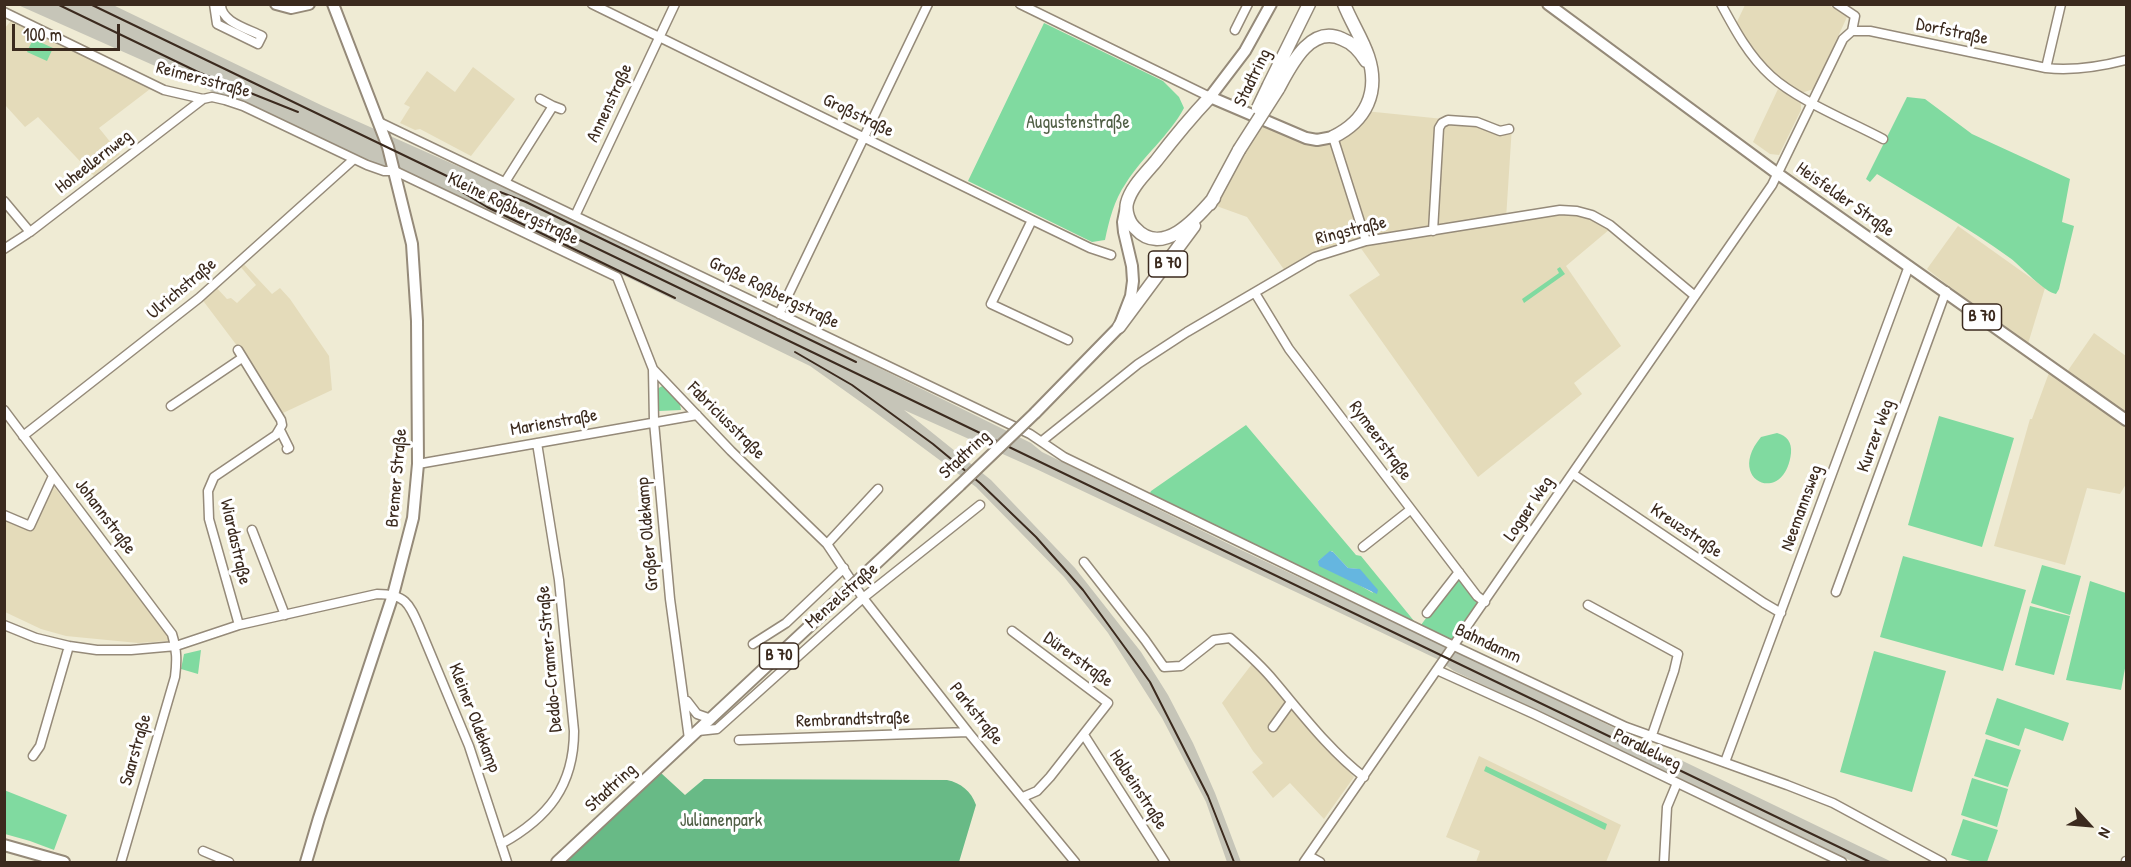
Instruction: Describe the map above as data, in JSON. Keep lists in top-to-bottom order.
{
  "streets": {
    "highway": ["Stadtring", "B 70"],
    "main road": ["Heisfelder Straße", "Bremer Straße"],
    "street": [
      "Dorfstraße",
      "Reimersstraße",
      "Annenstraße",
      "Großstraße",
      "Hoheellernweg",
      "Kleine Roßbergstraße",
      "Ringstraße",
      "Ulrichstraße",
      "Große Roßbergstraße",
      "Fabriciusstraße",
      "Marienstraße",
      "Kurzer Weg",
      "Rymeerstraße",
      "Neemannsweg",
      "Logaer Weg",
      "Johannstraße",
      "Kreuzstraße",
      "Großer Oldekamp",
      "Wiardastraße",
      "Menzelstraße",
      "Bahndamm",
      "Deddo-Cramer-Straße",
      "Dürerstraße",
      "Parkstraße",
      "Kleiner Oldekamp",
      "Rembrandtstraße",
      "Saarstraße",
      "Parallelweg",
      "Holbeinstraße"
    ]
  },
  "crossings": [
    ["Stadtring", "B 70"],
    ["Stadtring", "Großer Oldekamp"],
    ["Stadtring", "Menzelstraße"],
    ["Reimersstraße", "Hoheellernweg"],
    ["Reimersstraße", "Kleine Roßbergstraße"],
    ["Reimersstraße", "Ulrichstraße"],
    ["Reimersstraße", "Bremer Straße"],
    ["Annenstraße", "Großstraße"],
    ["Annenstraße", "Große Roßbergstraße"],
    ["Heisfelder Straße", "Kurzer Weg"],
    ["Heisfelder Straße", "Neemannsweg"],
    ["Heisfelder Straße", "Logaer Weg"],
    ["Kleine Roßbergstraße", "Fabriciusstraße"],
    ["Kleine Roßbergstraße", "Bremer Straße"],
    ["Ringstraße", "Rymeerstraße"],
    ["Ringstraße", "Logaer Weg"],
    ["Ringstraße", "Bahndamm"],
    ["Ulrichstraße", "Johannstraße"],
    ["Große Roßbergstraße", "Bremer Straße"],
    ["Große Roßbergstraße", "Bahndamm"],
    ["Fabriciusstraße", "Marienstraße"],
    ["Fabriciusstraße", "Großer Oldekamp"],
    ["Fabriciusstraße", "Menzelstraße"],
    ["Fabriciusstraße", "Parkstraße"],
    ["Marienstraße", "Bremer Straße"],
    ["Marienstraße", "Großer Oldekamp"],
    ["Marienstraße", "Deddo-Cramer-Straße"],
    ["Rymeerstraße", "Logaer Weg"],
    ["Bremer Straße", "Kleiner Oldekamp"],
    ["Neemannsweg", "Kreuzstraße"],
    ["Neemannsweg", "Bahndamm"],
    ["Logaer Weg", "Kreuzstraße"],
    ["Logaer Weg", "Bahndamm"],
    ["Logaer Weg", "Parallelweg"],
    ["Johannstraße", "Saarstraße"],
    ["Menzelstraße", "Parkstraße"],
    ["Deddo-Cramer-Straße", "Kleiner Oldekamp"],
    ["Dürerstraße", "Parkstraße"],
    ["Dürerstraße", "Holbeinstraße"],
    ["Parkstraße", "Rembrandtstraße"]
  ],
  "parks": ["Augustenstraße", "Julianenpark"],
  "scale_bar": "100 m",
  "north": "bottom right"
}
